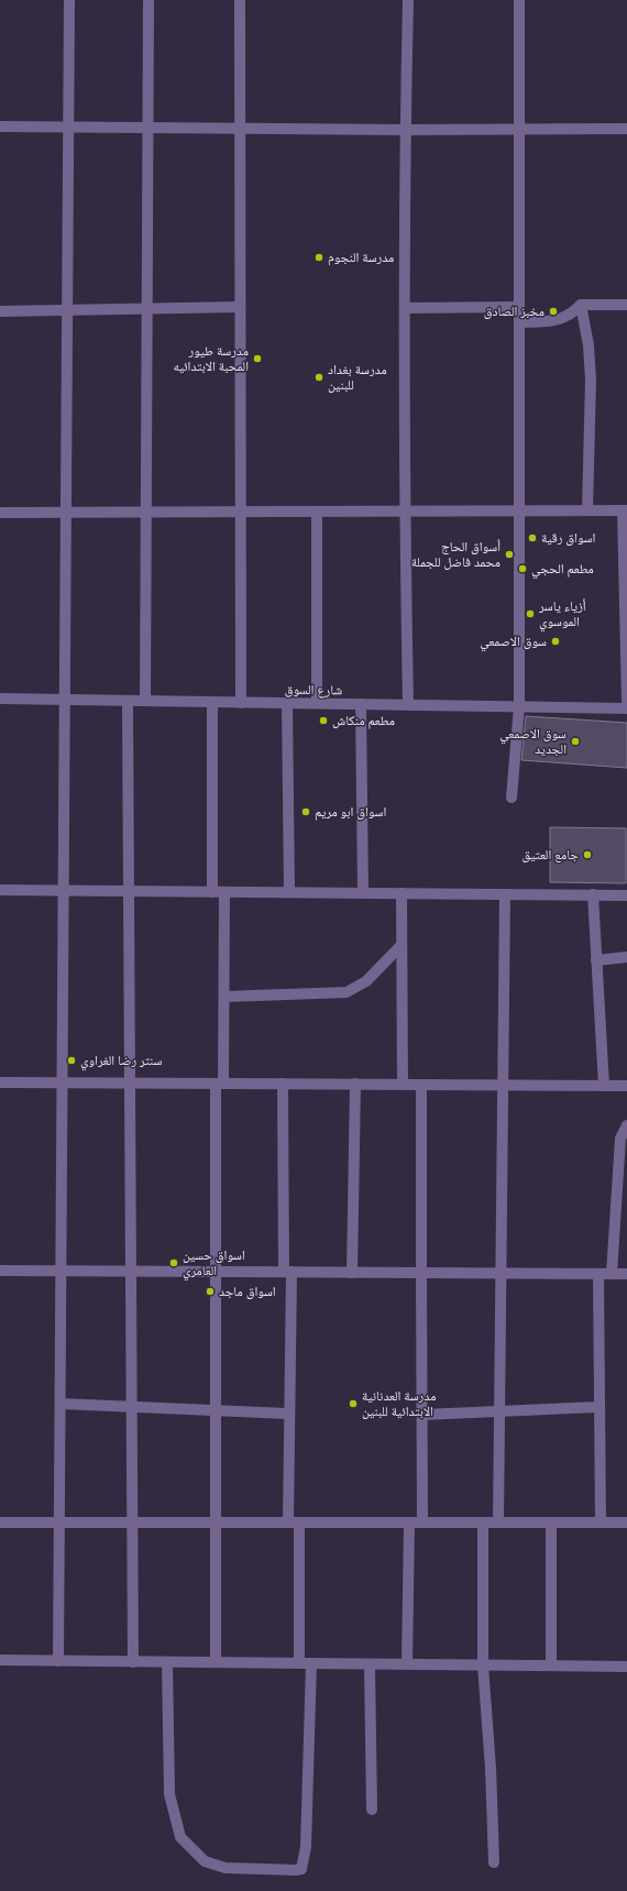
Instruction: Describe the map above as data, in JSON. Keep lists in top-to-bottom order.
{
  "streets": {
    "street": ["شارع السوق"]
  },
  "places": [
    "مدرسة النجوم",
    "مخبز الصادق",
    "مدرسة طيور المحبة الابتدائيه",
    "مدرسة بغداد للبنين",
    "اسواق رقية",
    "أسواق الحاج محمد فاضل للجملة",
    "مطعم الحجي",
    "أزياء ياسر الموسوي",
    "سوق الاصمعي",
    "مطعم منكاش",
    "سوق الاصمعي الجديد",
    "اسواق ابو مريم",
    "جامع العتيق",
    "سنتر رضا الغراوي",
    "اسواق حسين العامري",
    "اسواق ماجد",
    "مدرسة العدنانية الابتدائية للبنين"
  ]
}
